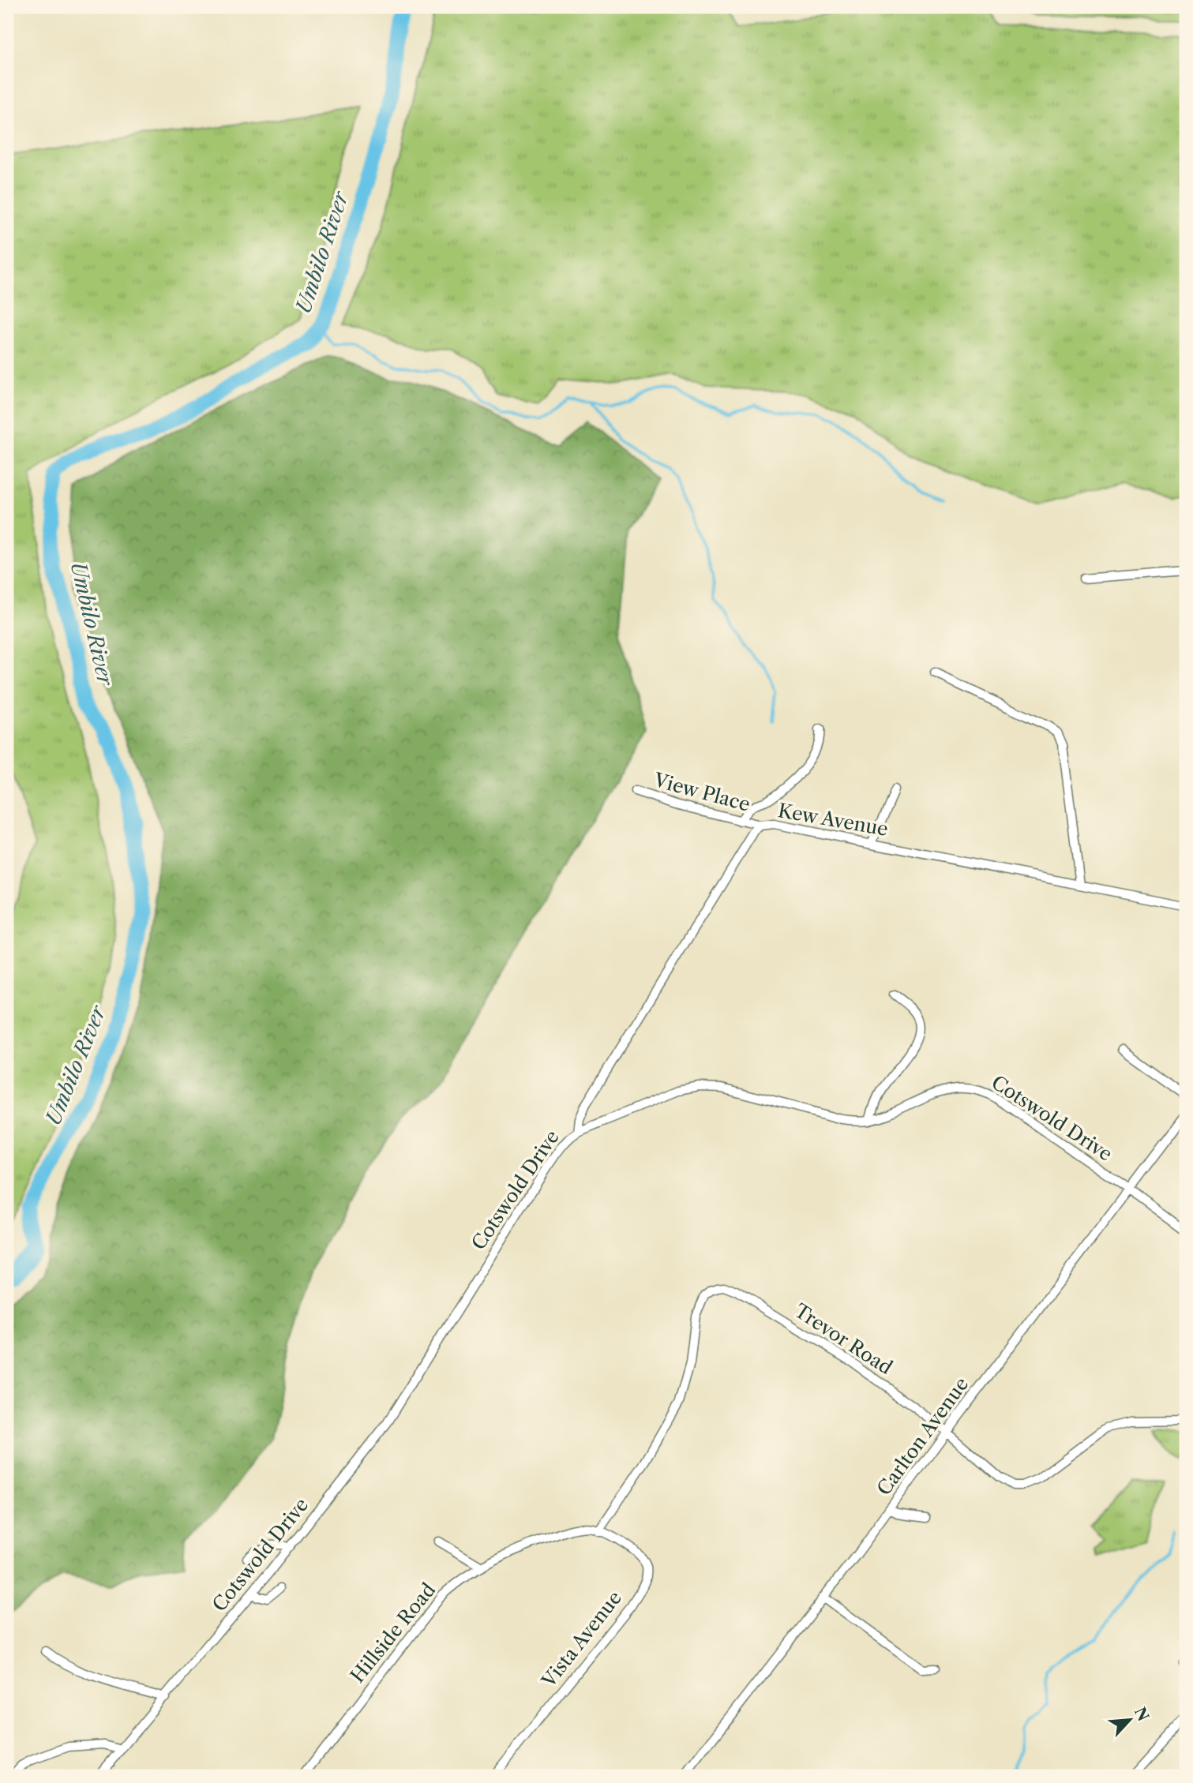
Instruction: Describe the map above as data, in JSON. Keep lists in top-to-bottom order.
{
  "streets": {
    "street": [
      "View Place",
      "Kew Avenue",
      "Cotswold Drive",
      "Trevor Road",
      "Carlton Avenue",
      "Hillside Road",
      "Vista Avenue"
    ]
  },
  "crossings": [
    ["View Place", "Kew Avenue"],
    ["Kew Avenue", "Cotswold Drive"],
    ["Cotswold Drive", "Carlton Avenue"],
    ["Trevor Road", "Carlton Avenue"],
    ["Trevor Road", "Hillside Road"],
    ["Trevor Road", "Vista Avenue"],
    ["Hillside Road", "Vista Avenue"]
  ],
  "water": ["Umbilo River"],
  "north": "top right"
}
